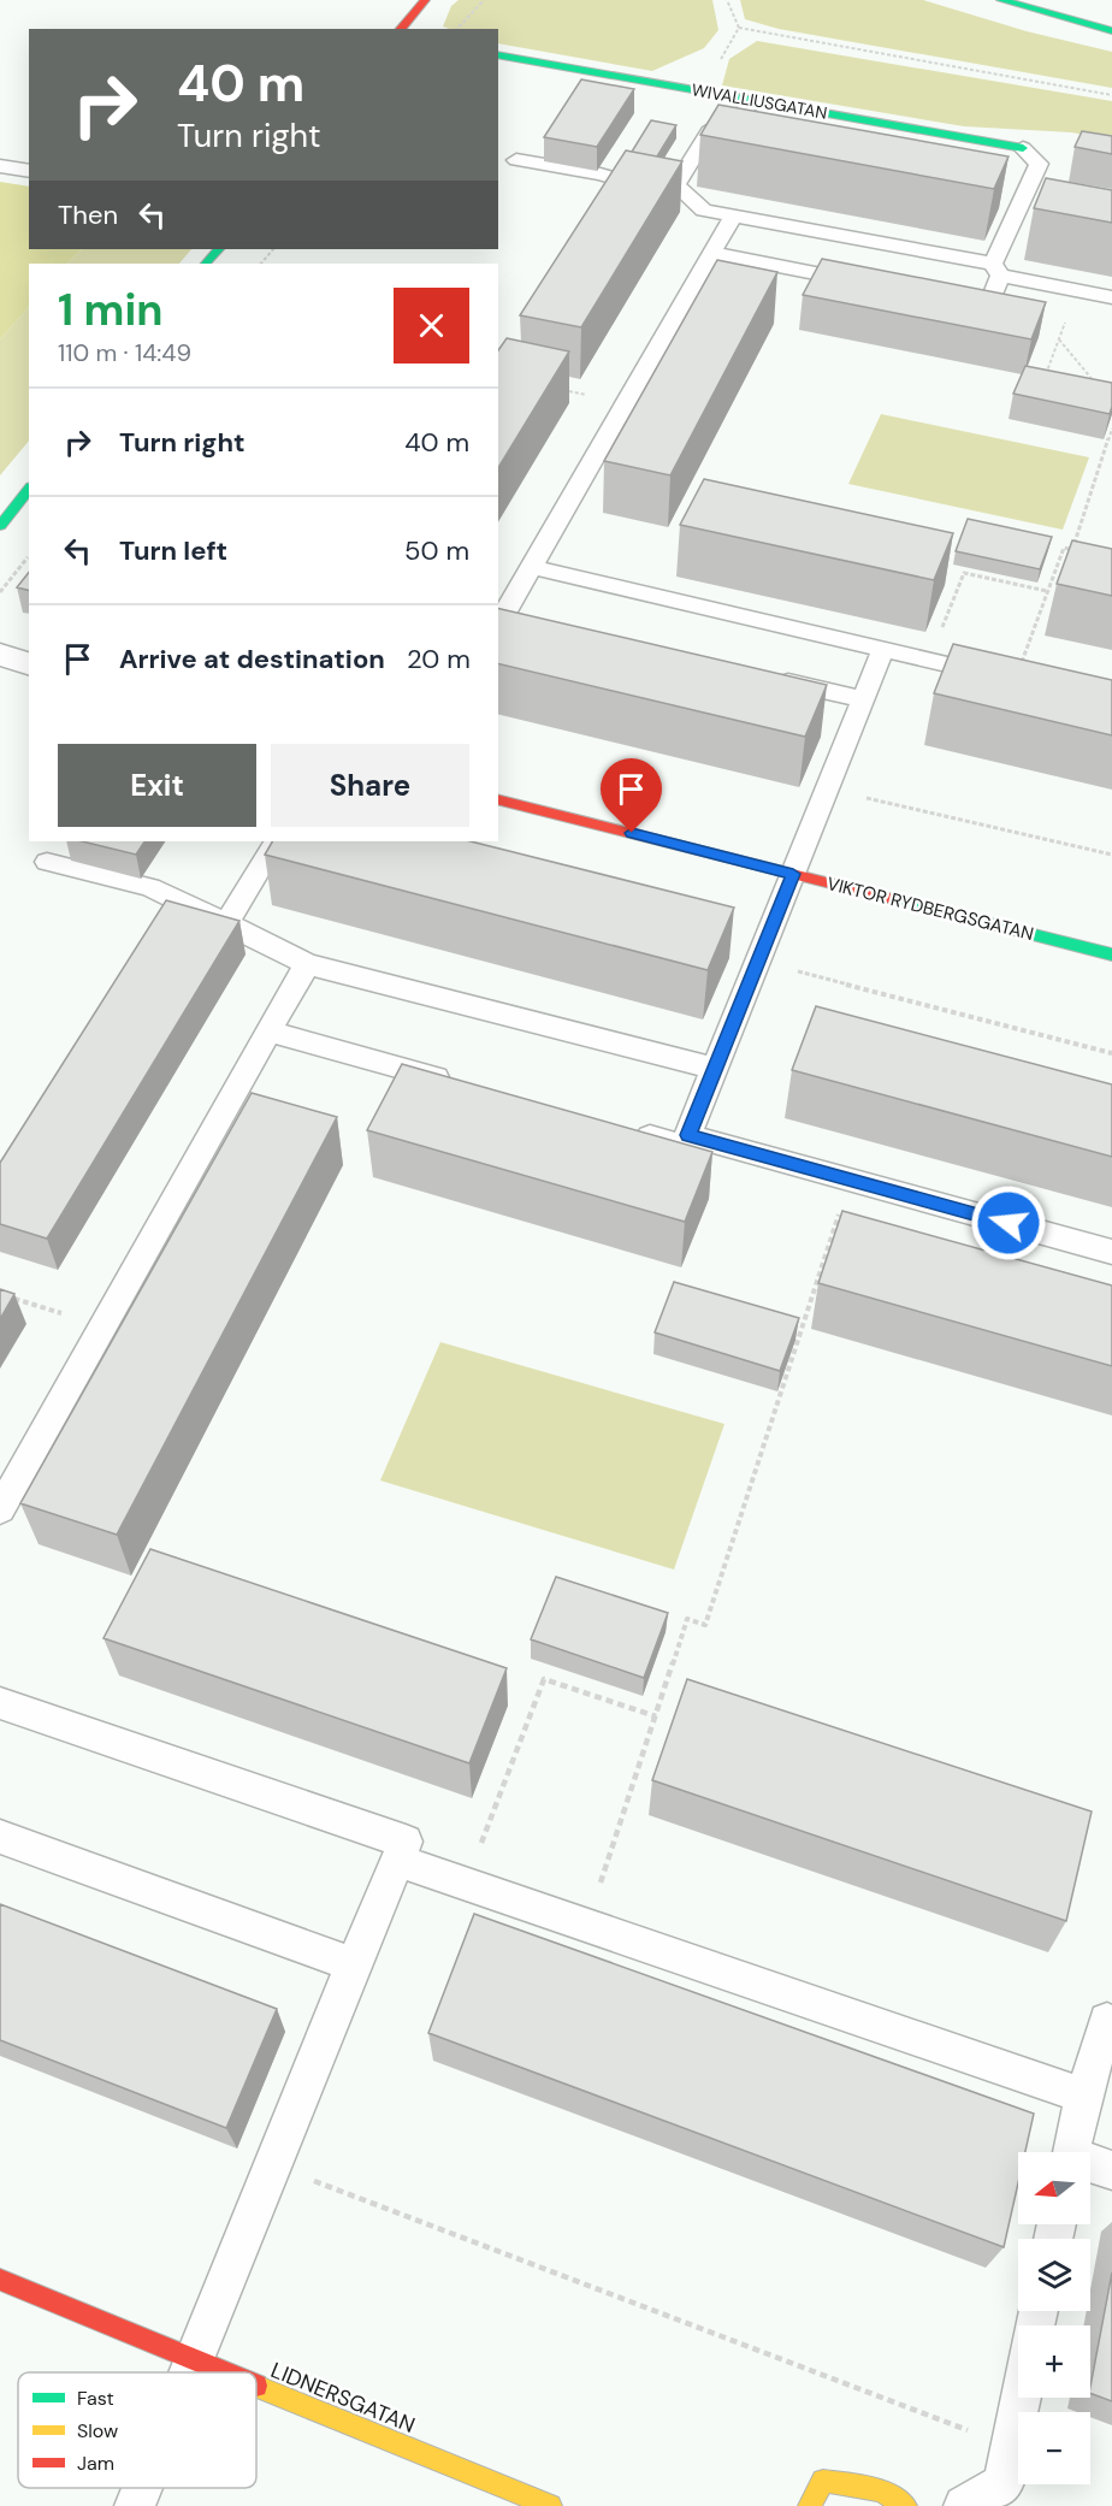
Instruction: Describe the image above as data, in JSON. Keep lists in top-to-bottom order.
{
  "streets": {
    "street": ["WIVALLIUSGATAN", "VIKTOR RYDBERGSGATAN", "LIDNERSGATAN"]
  },
  "legend": ["Fast", "Slow", "Jam"],
  "north": "left",
  "page": {
    "turn": ["40 m", "Turn right"],
    "then": "Then",
    "heading": ["1 min", "110 m · 14:49"],
    "list": [
      {
        "name": "Turn right",
        "value": "40 m"
      },
      {
        "name": "Turn left",
        "value": "50 m"
      },
      {
        "name": "Arrive at destination",
        "value": "20 m"
      }
    ],
    "buttons": ["Exit", "Share"],
    "map_buttons": ["+", "−"]
  }
}
